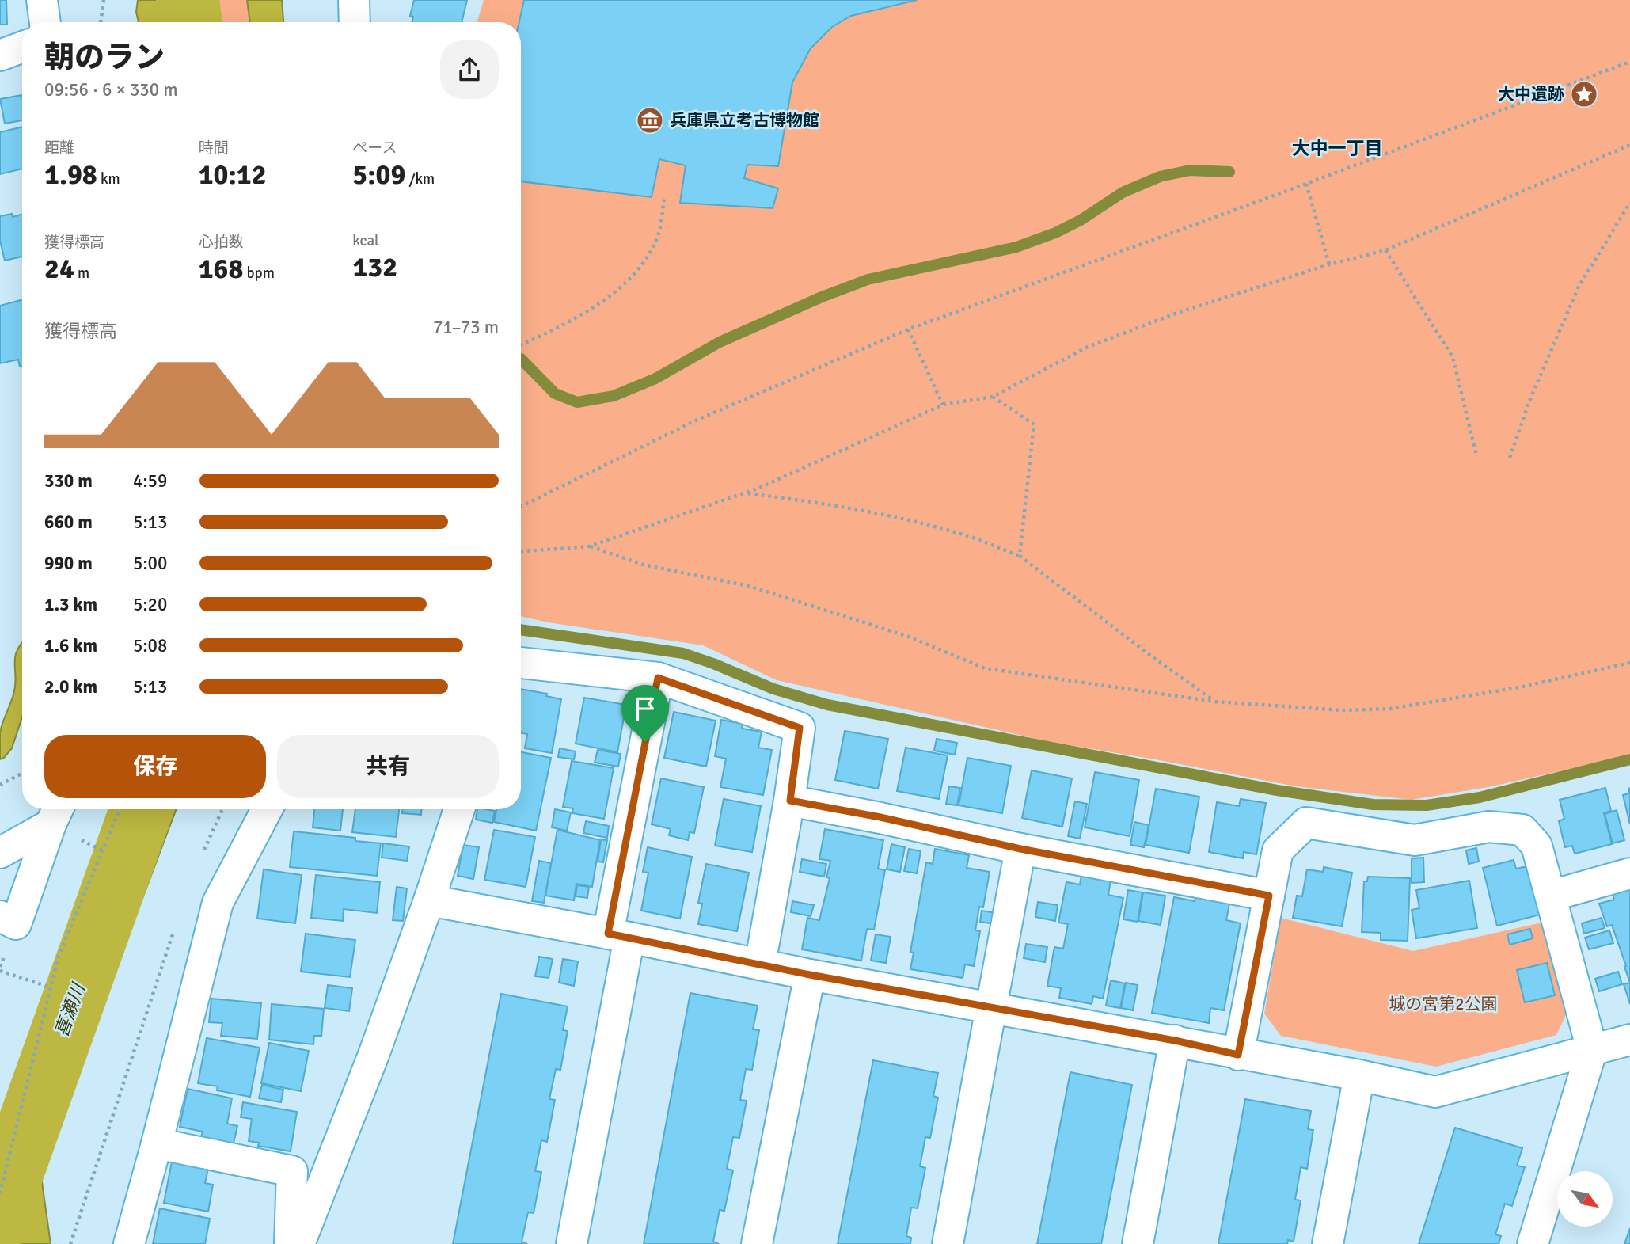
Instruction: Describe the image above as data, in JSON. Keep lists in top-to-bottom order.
{
  "districts": ["大中一丁目"],
  "water": ["喜瀬川"],
  "parks": ["城の宮第2公園"],
  "places": {
    "place": ["大中遺跡"],
    "museum": ["兵庫県立考古博物館"]
  },
  "north": "bottom right",
  "page": {
    "heading": ["朝のラン", "09:56 · 6 × 330 m"],
    "stats": [
      ["距離", "1.98 km"],
      ["時間", "10:12"],
      ["ペース", "5:09 /km"],
      ["獲得標高", "24 m"],
      ["心拍数", "168 bpm"],
      ["kcal", "132"]
    ],
    "chart": ["獲得標高", "71–73 m"],
    "list": [
      {
        "name": "330 m",
        "note": "4:59"
      },
      {
        "name": "660 m",
        "note": "5:13"
      },
      {
        "name": "990 m",
        "note": "5:00"
      },
      {
        "name": "1.3 km",
        "note": "5:20"
      },
      {
        "name": "1.6 km",
        "note": "5:08"
      },
      {
        "name": "2.0 km",
        "note": "5:13"
      }
    ],
    "buttons": ["保存", "共有"]
  }
}
